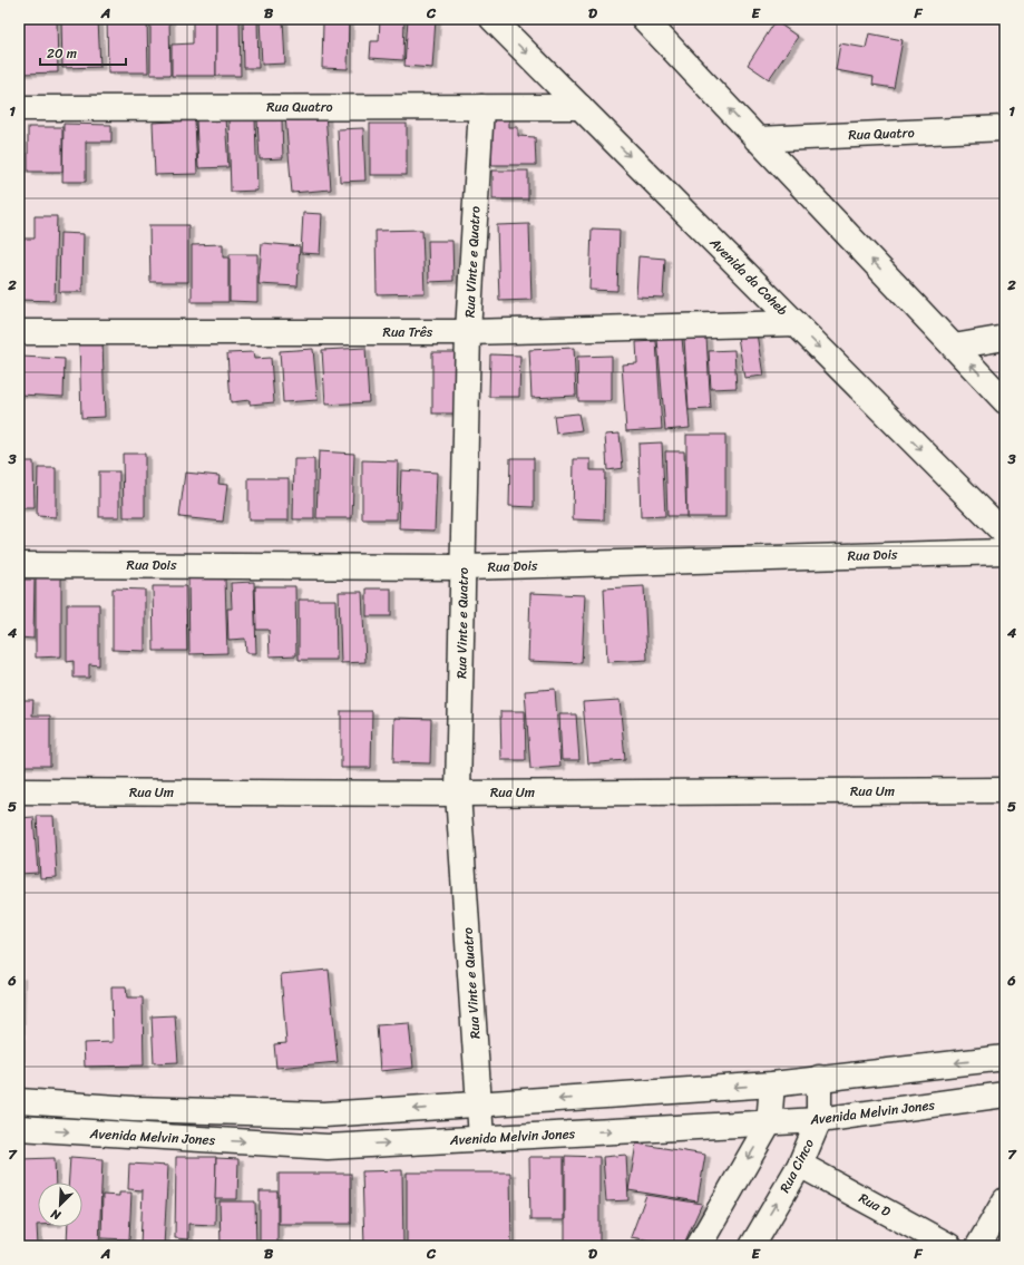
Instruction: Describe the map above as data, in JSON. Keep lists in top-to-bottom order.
{
  "streets": {
    "street": [
      "Rua Quatro",
      "Rua Vinte e Quatro",
      "Avenida da Coheb",
      "Rua Três",
      "Rua Dois",
      "Rua Um",
      "Avenida Melvin Jones",
      "Rua Cinco",
      "Rua D"
    ]
  },
  "crossings": [
    ["Rua Quatro", "Rua Vinte e Quatro"],
    ["Rua Quatro", "Avenida da Coheb"],
    ["Rua Vinte e Quatro", "Rua Três"],
    ["Rua Vinte e Quatro", "Rua Dois"],
    ["Rua Vinte e Quatro", "Rua Um"],
    ["Rua Vinte e Quatro", "Avenida Melvin Jones"],
    ["Avenida da Coheb", "Rua Três"],
    ["Avenida Melvin Jones", "Rua Cinco"],
    ["Rua Cinco", "Rua D"]
  ],
  "scale_bar": "20 m",
  "north": "bottom left",
  "grid": {
    "columns": [
      "A",
      "B",
      "C",
      "D",
      "E",
      "F"
    ],
    "rows": [
      "1",
      "2",
      "3",
      "4",
      "5",
      "6",
      "7"
    ]
  }
}
